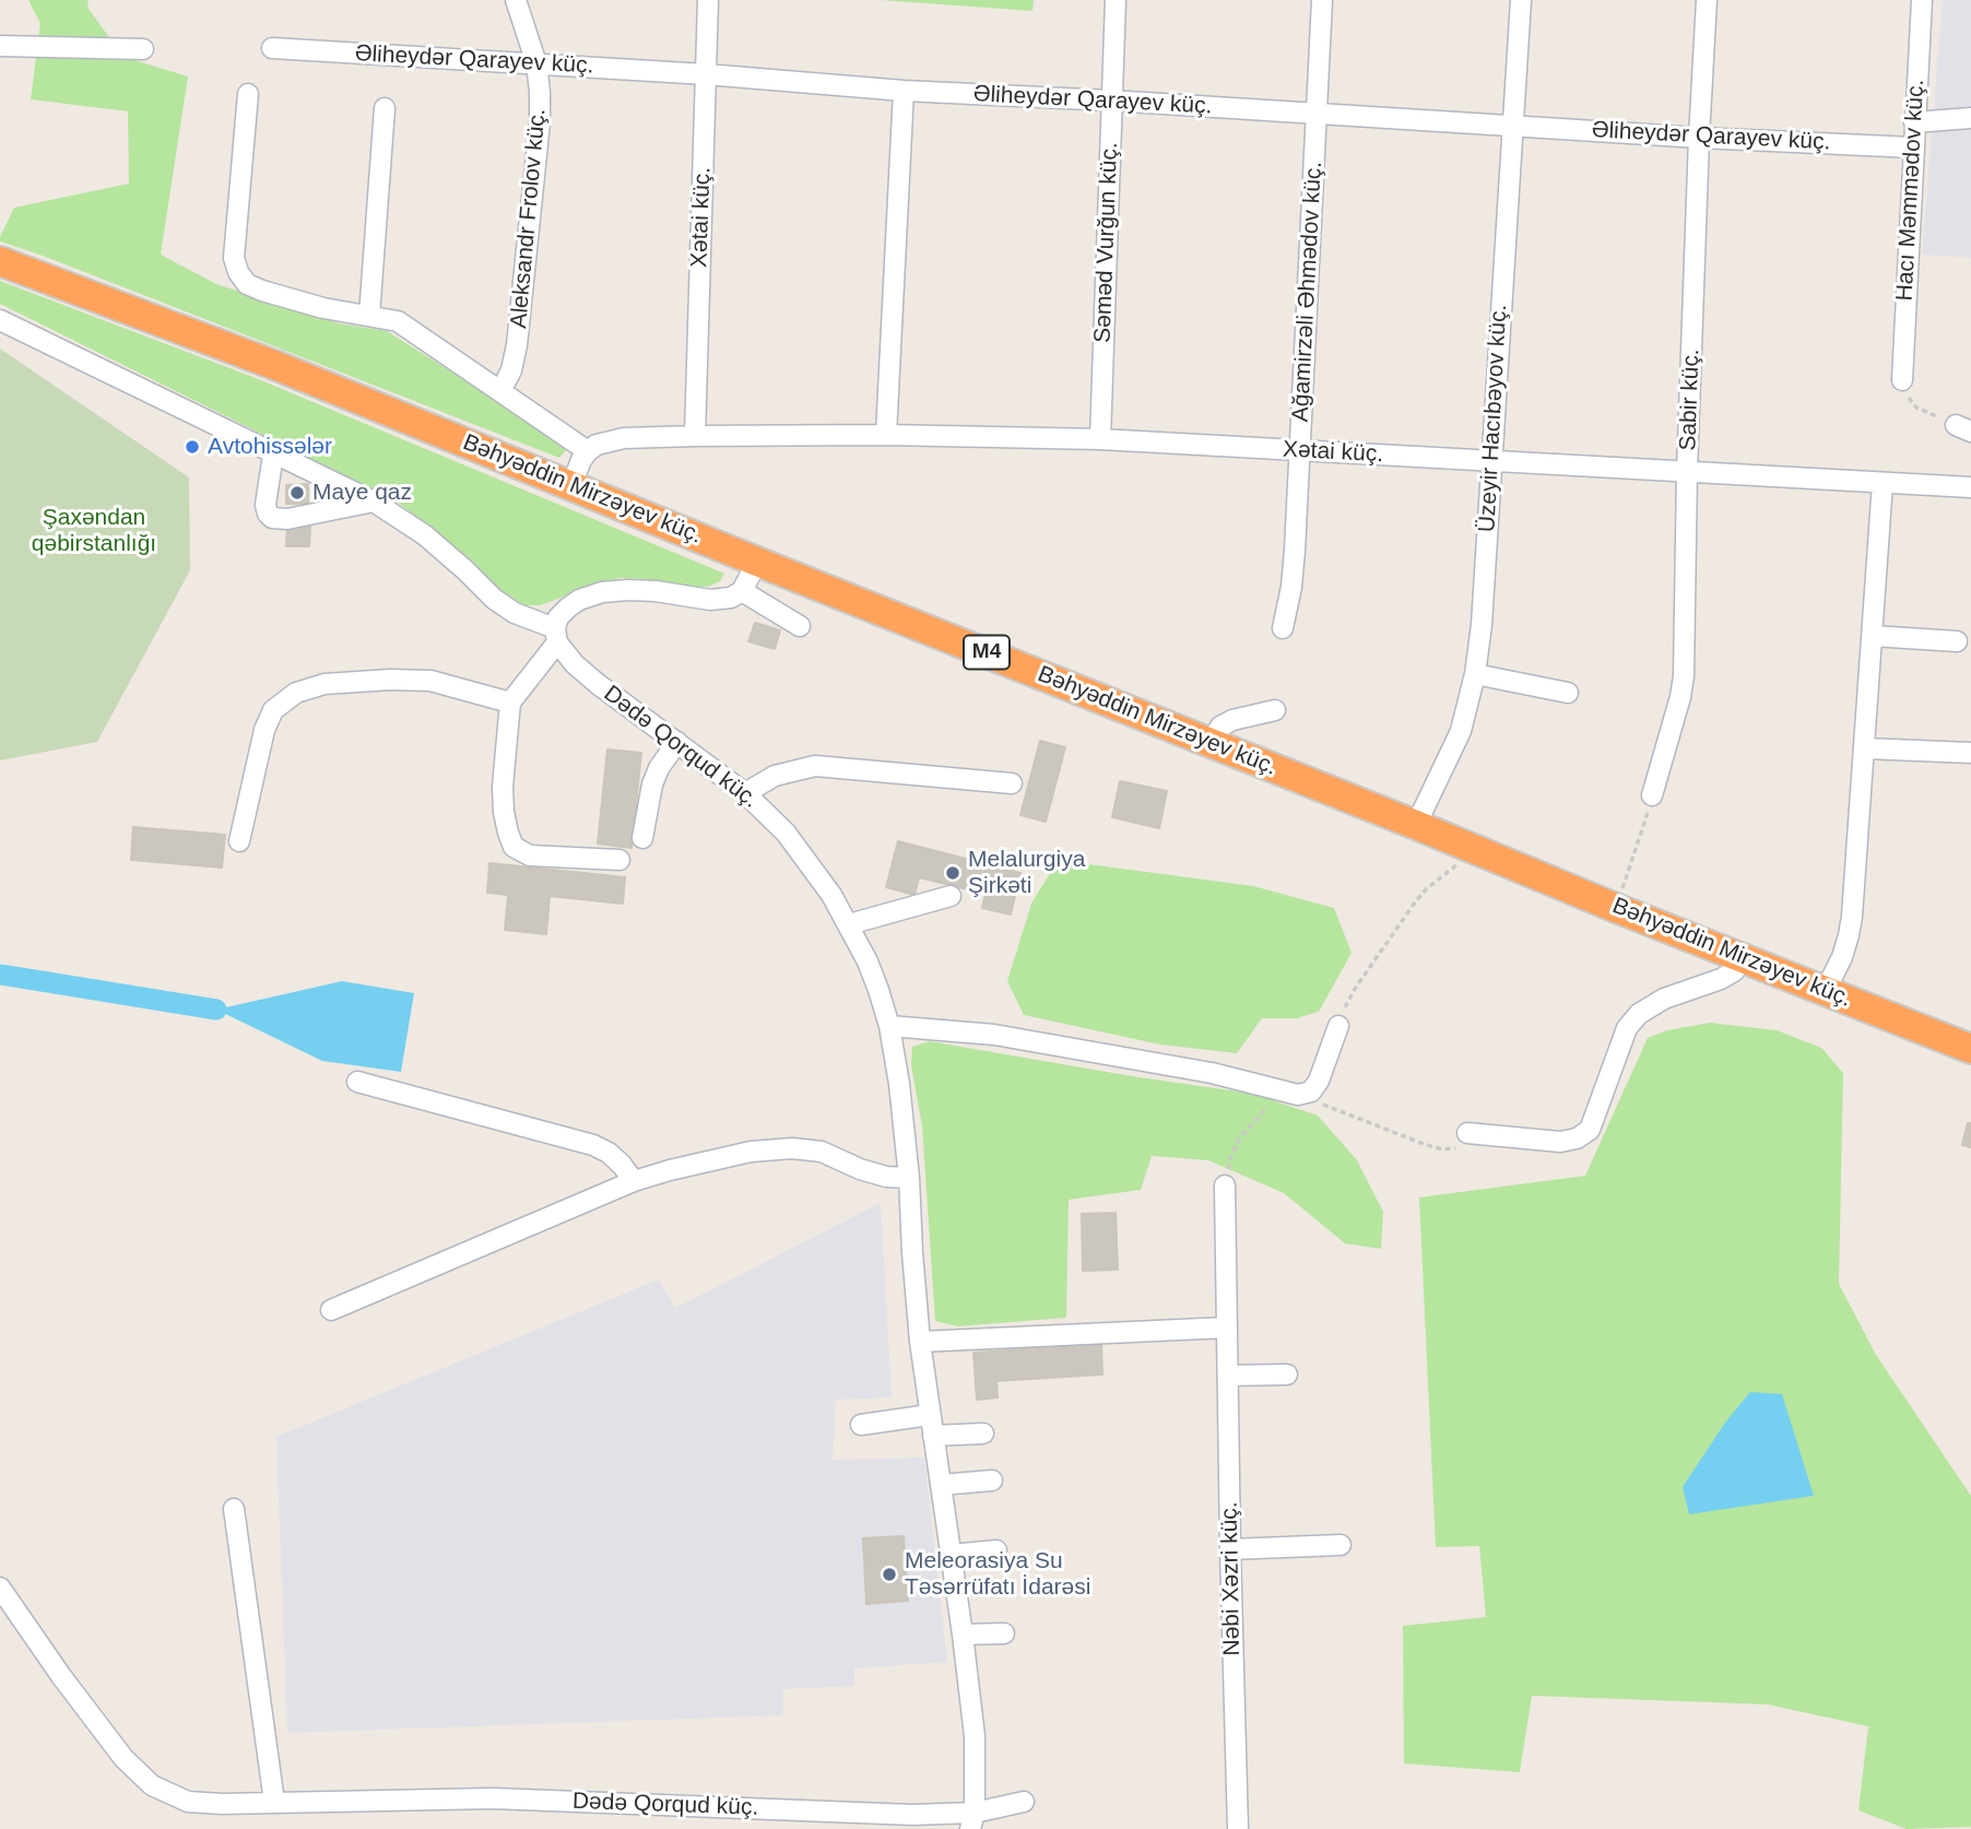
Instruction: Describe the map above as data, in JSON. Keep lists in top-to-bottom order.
{
  "streets": {
    "highway": ["Bəhyəddin Mirzəyev küç.", "M4"],
    "street": [
      "Əliheydər Qarayev küç.",
      "Hacı Məmmədov küç.",
      "Xətai küç.",
      "Aleksandr Frolov küç.",
      "Səməd Vurğun küç.",
      "Ağamirzəli Əhmədov küç.",
      "Sabir küç.",
      "Üzeyir Hacıbəyov küç.",
      "Dədə Qorqud küç.",
      "Nəbi Xəzri küç."
    ]
  },
  "crossings": [
    ["Əliheydər Qarayev küç.", "Hacı Məmmədov küç."],
    ["Əliheydər Qarayev küç.", "Xətai küç."],
    ["Əliheydər Qarayev küç.", "Aleksandr Frolov küç."],
    ["Əliheydər Qarayev küç.", "Səməd Vurğun küç."],
    ["Əliheydər Qarayev küç.", "Ağamirzəli Əhmədov küç."],
    ["Əliheydər Qarayev küç.", "Sabir küç."],
    ["Əliheydər Qarayev küç.", "Üzeyir Hacıbəyov küç."],
    ["Xətai küç.", "Səməd Vurğun küç."],
    ["Xətai küç.", "Ağamirzəli Əhmədov küç."],
    ["Xətai küç.", "Sabir küç."],
    ["Xətai küç.", "Üzeyir Hacıbəyov küç."],
    ["Üzeyir Hacıbəyov küç.", "Bəhyəddin Mirzəyev küç."]
  ],
  "parks": ["Şaxəndan qəbirstanlığı"],
  "places": [
    "Avtohissələr",
    "Maye qaz",
    "Melalurgiya Şirkəti",
    "Meleorasiya Su Təsərrüfatı İdarəsi"
  ]
}
